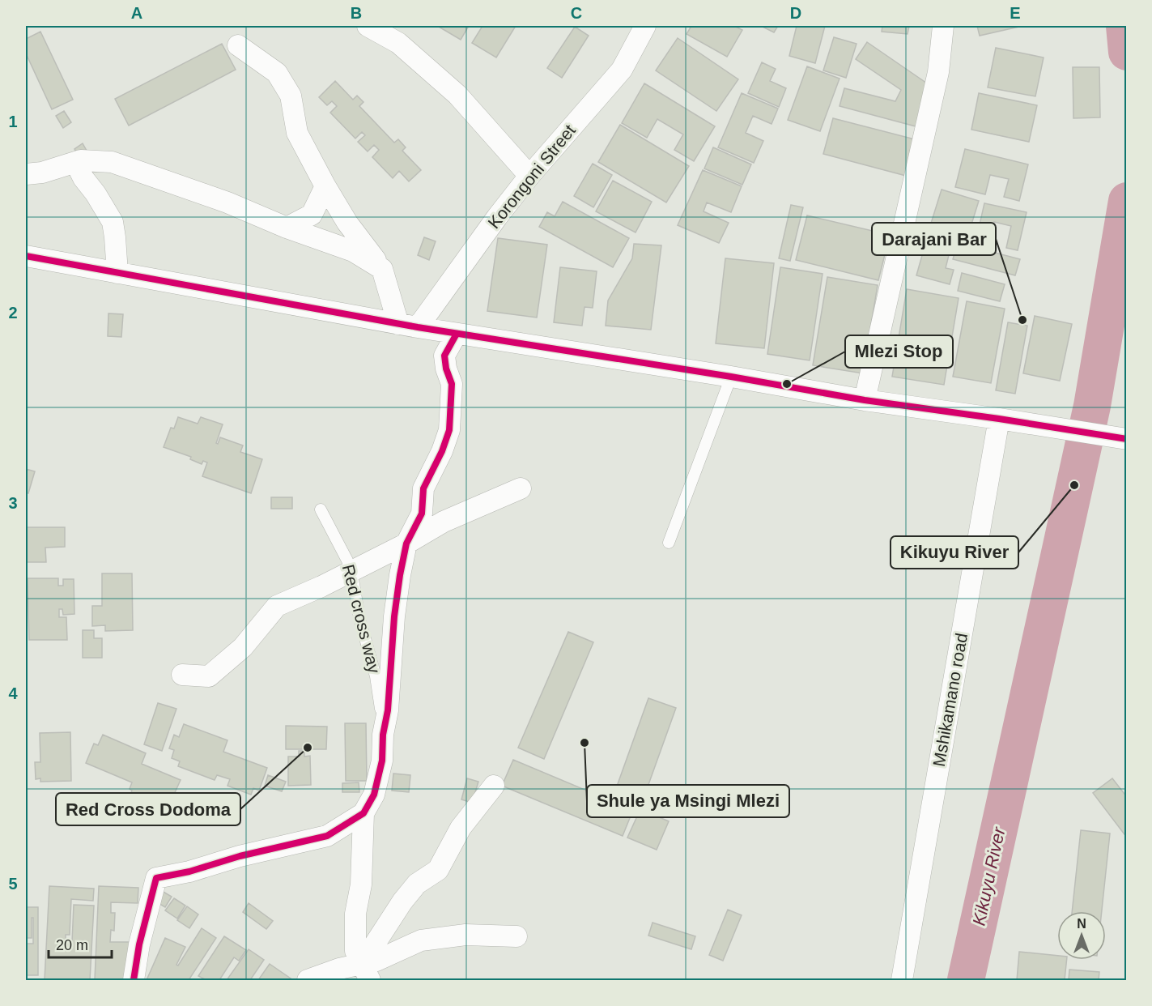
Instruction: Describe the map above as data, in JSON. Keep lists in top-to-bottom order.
{
  "streets": {
    "street": ["Korongoni Street", "Mshikamano road"],
    "lane": ["Red cross way"]
  },
  "water": ["Kikuyu River"],
  "places": [
    "Darajani Bar",
    "Mlezi Stop",
    "Kikuyu River",
    "Shule ya Msingi Mlezi",
    "Red Cross Dodoma"
  ],
  "scale_bar": "20 m",
  "north": "top",
  "grid": {
    "columns": [
      "A",
      "B",
      "C",
      "D",
      "E"
    ],
    "rows": [
      "1",
      "2",
      "3",
      "4",
      "5"
    ]
  }
}
